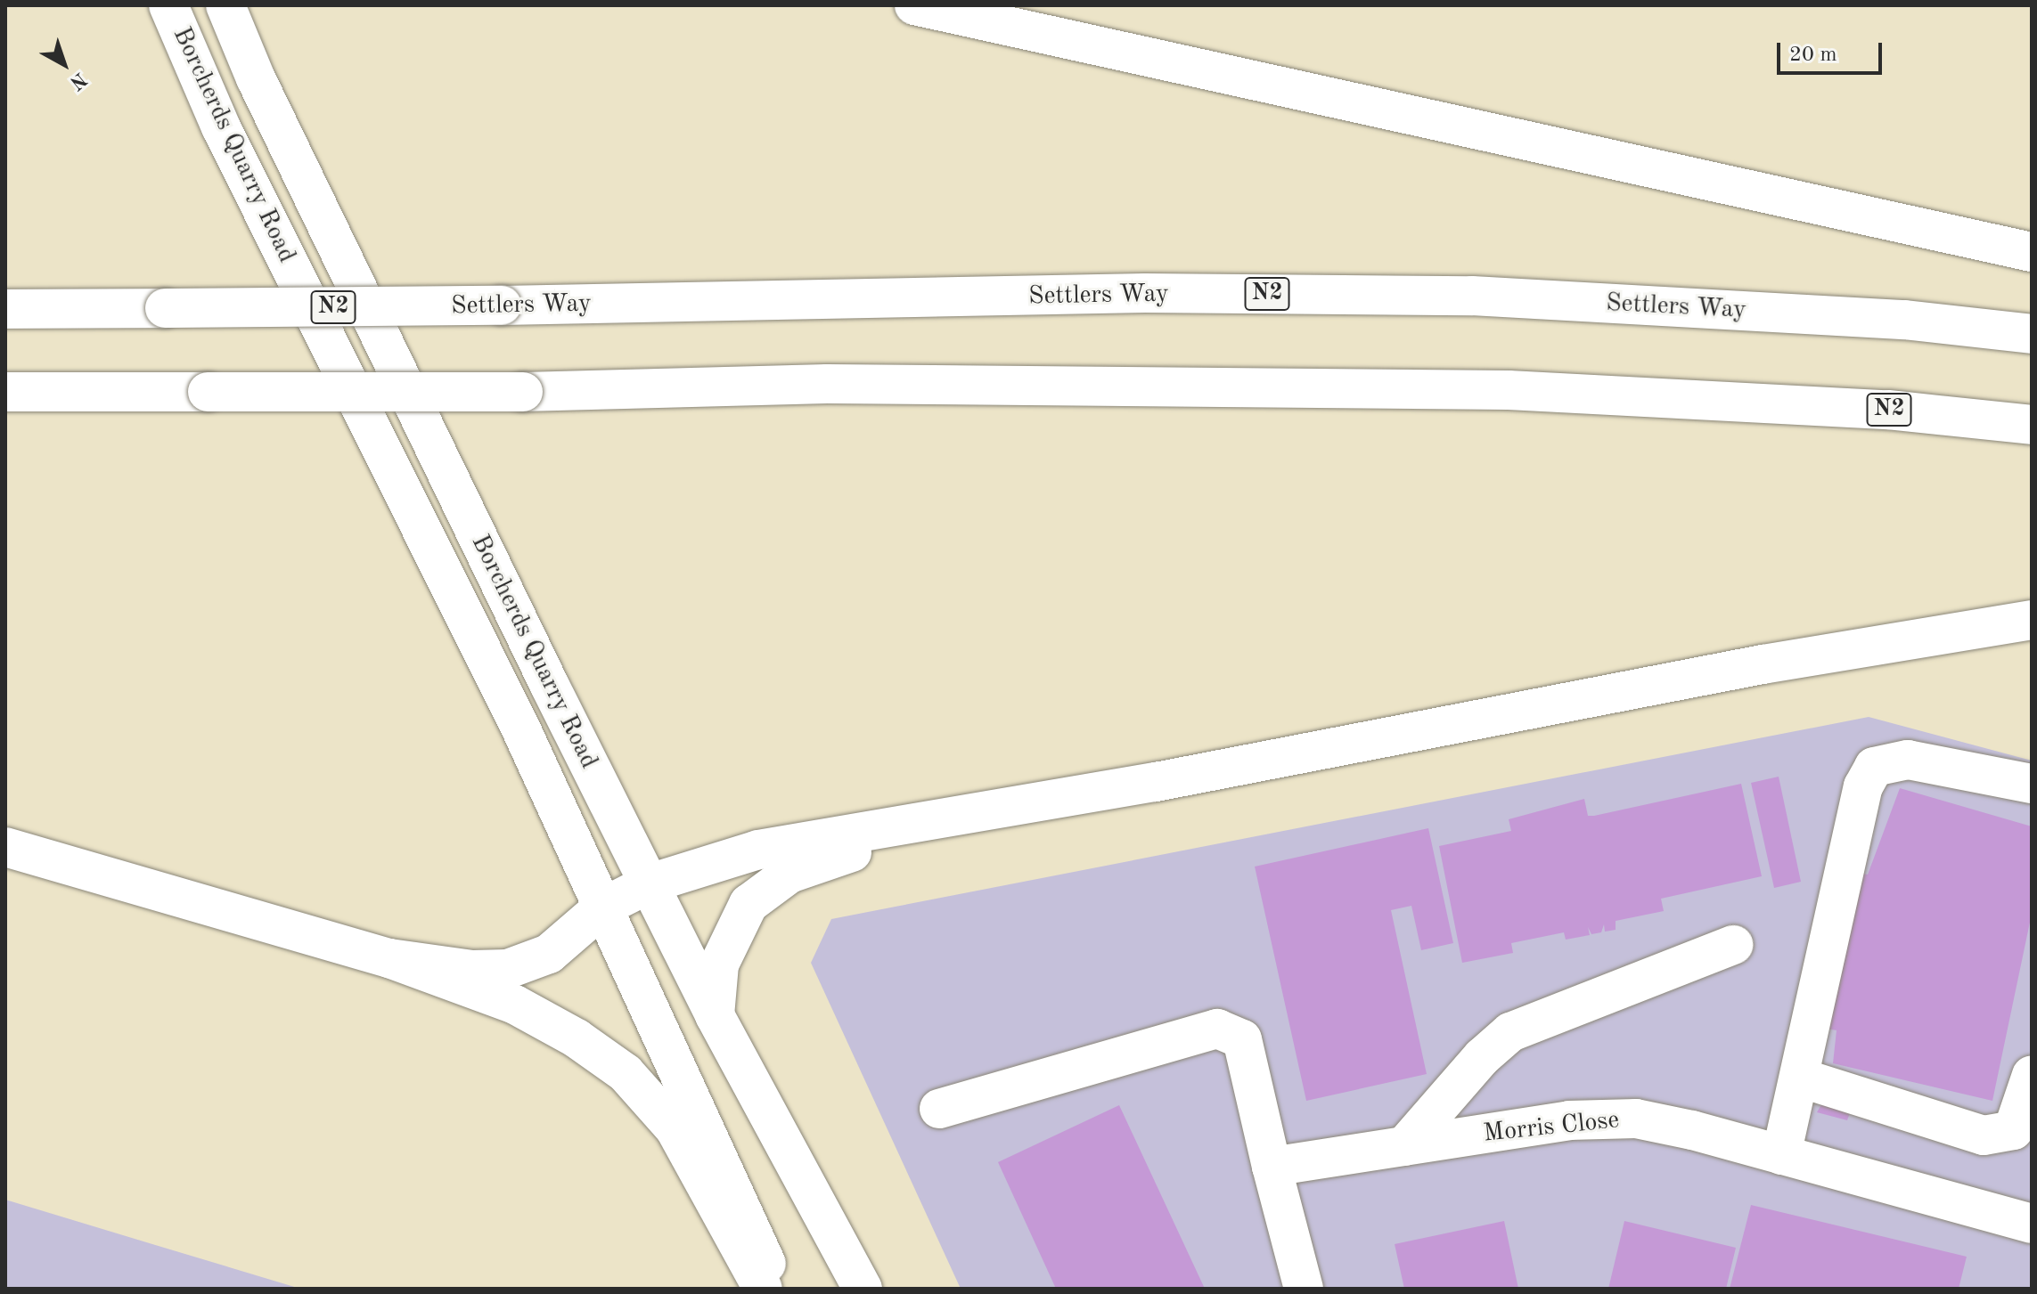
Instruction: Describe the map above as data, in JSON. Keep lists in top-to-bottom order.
{
  "streets": {
    "main road": [
      "Borcherds Quarry Road",
      "N2",
      "Settlers Way",
      "Morris Close"
    ]
  },
  "scale_bar": "20 m",
  "north": "bottom right"
}
